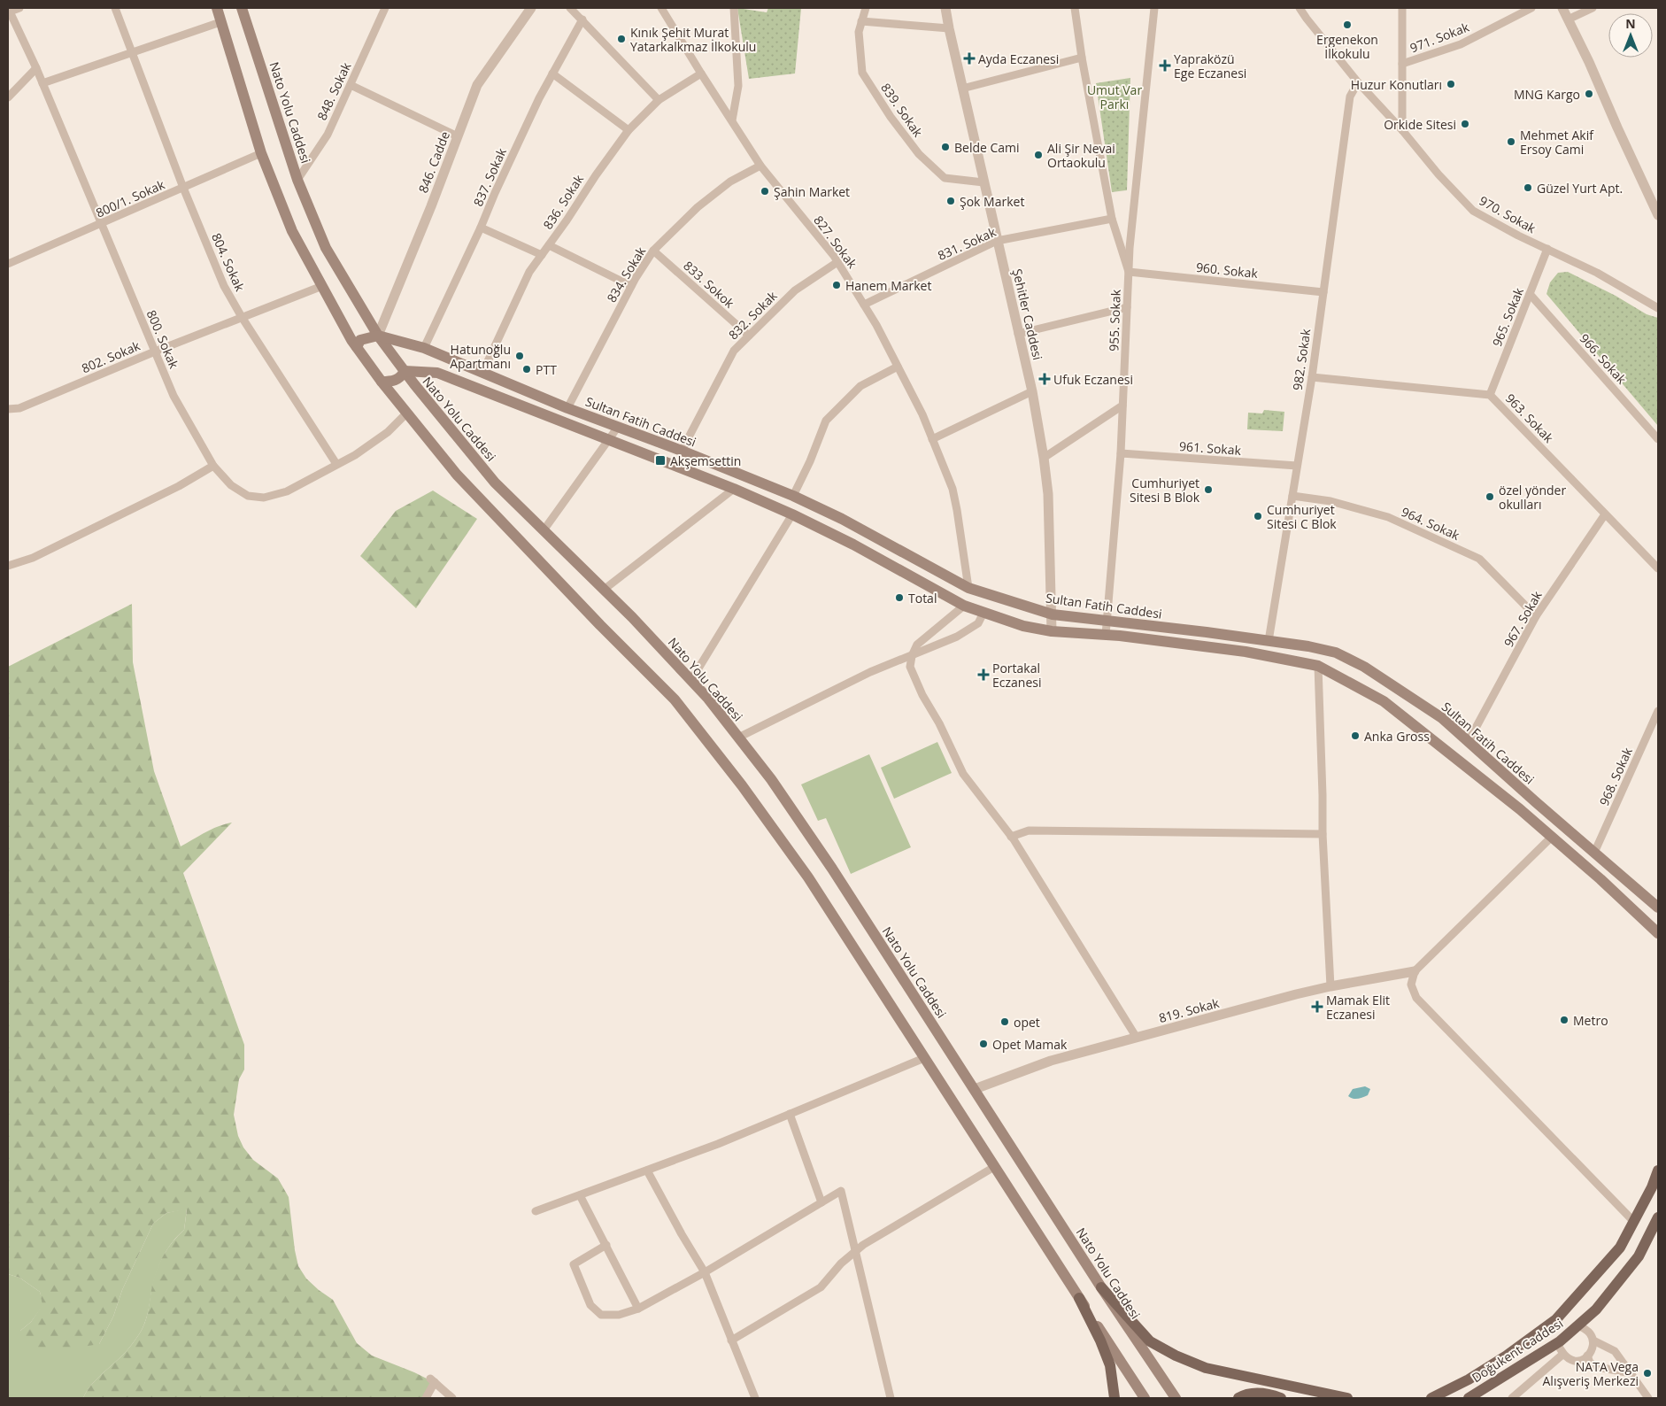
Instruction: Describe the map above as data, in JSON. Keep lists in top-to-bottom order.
{
  "streets": {
    "main road": ["Nato Yolu Caddesi", "Sultan Fatih Caddesi", "Doğukent Caddesi"],
    "street": [
      "971. Sokak",
      "848. Sokak",
      "839. Sokak",
      "846. Cadde",
      "837. Sokak",
      "800/1. Sokak",
      "836. Sokak",
      "970. Sokak",
      "827. Sokak",
      "831. Sokak",
      "804. Sokak",
      "960. Sokak",
      "834. Sokak",
      "833. Sokok",
      "Şehitler Caddesi",
      "832. Sokak",
      "965. Sokak",
      "955. Sokak",
      "800. Sokak",
      "802. Sokak",
      "966. Sokak",
      "982. Sokak",
      "963. Sokak",
      "961. Sokak",
      "964. Sokak",
      "967. Sokak",
      "968. Sokak",
      "819. Sokak"
    ]
  },
  "crossings": [
    ["848. Sokak", "Nato Yolu Caddesi"],
    ["839. Sokak", "Şehitler Caddesi"],
    ["Nato Yolu Caddesi", "846. Cadde"],
    ["Nato Yolu Caddesi", "Sultan Fatih Caddesi"],
    ["Nato Yolu Caddesi", "819. Sokak"],
    ["846. Cadde", "Sultan Fatih Caddesi"],
    ["837. Sokak", "Sultan Fatih Caddesi"],
    ["800/1. Sokak", "804. Sokak"],
    ["800/1. Sokak", "800. Sokak"],
    ["836. Sokak", "827. Sokak"],
    ["836. Sokak", "Sultan Fatih Caddesi"],
    ["970. Sokak", "965. Sokak"],
    ["970. Sokak", "982. Sokak"],
    ["827. Sokak", "831. Sokak"],
    ["827. Sokak", "834. Sokak"],
    ["827. Sokak", "832. Sokak"],
    ["827. Sokak", "Sultan Fatih Caddesi"],
    ["831. Sokak", "Şehitler Caddesi"],
    ["804. Sokak", "800. Sokak"],
    ["804. Sokak", "802. Sokak"],
    ["960. Sokak", "955. Sokak"],
    ["960. Sokak", "982. Sokak"],
    ["834. Sokak", "833. Sokok"],
    ["834. Sokak", "Sultan Fatih Caddesi"],
    ["833. Sokok", "832. Sokak"],
    ["Şehitler Caddesi", "Sultan Fatih Caddesi"],
    ["832. Sokak", "Sultan Fatih Caddesi"],
    ["965. Sokak", "966. Sokak"],
    ["965. Sokak", "963. Sokak"],
    ["955. Sokak", "Sultan Fatih Caddesi"],
    ["955. Sokak", "961. Sokak"],
    ["800. Sokak", "802. Sokak"],
    ["982. Sokak", "963. Sokak"],
    ["982. Sokak", "Sultan Fatih Caddesi"],
    ["982. Sokak", "961. Sokak"],
    ["982. Sokak", "964. Sokak"],
    ["963. Sokak", "967. Sokak"],
    ["Sultan Fatih Caddesi", "967. Sokak"],
    ["Sultan Fatih Caddesi", "968. Sokak"],
    ["964. Sokak", "967. Sokak"]
  ],
  "parks": ["Umut Var Parkı"],
  "places": {
    "other": [
      "Ergenekon İlkokulu",
      "Kınık Şehit Murat Yatarkalkmaz İlkokulu",
      "Huzur Konutları",
      "MNG Kargo",
      "Orkide Sitesi",
      "Mehmet Akif Ersoy Cami",
      "Belde Cami",
      "Ali Şir Nevai Ortaokulu",
      "Güzel Yurt Apt.",
      "Şahin Market",
      "Şok Market",
      "Hanem Market",
      "Hatunoğlu Apartmanı",
      "PTT",
      "Cumhuriyet Sitesi B Blok",
      "özel yönder okulları",
      "Cumhuriyet Sitesi C Blok",
      "Total",
      "Anka Gross",
      "Metro",
      "opet",
      "Opet Mamak",
      "NATA Vega Alışveriş Merkezi"
    ],
    "health": [
      "Ayda Eczanesi",
      "Yapraközü Ege Eczanesi",
      "Ufuk Eczanesi",
      "Portakal Eczanesi",
      "Mamak Elit Eczanesi"
    ],
    "transit": ["Akşemsettin"]
  },
  "north": "top"
}
